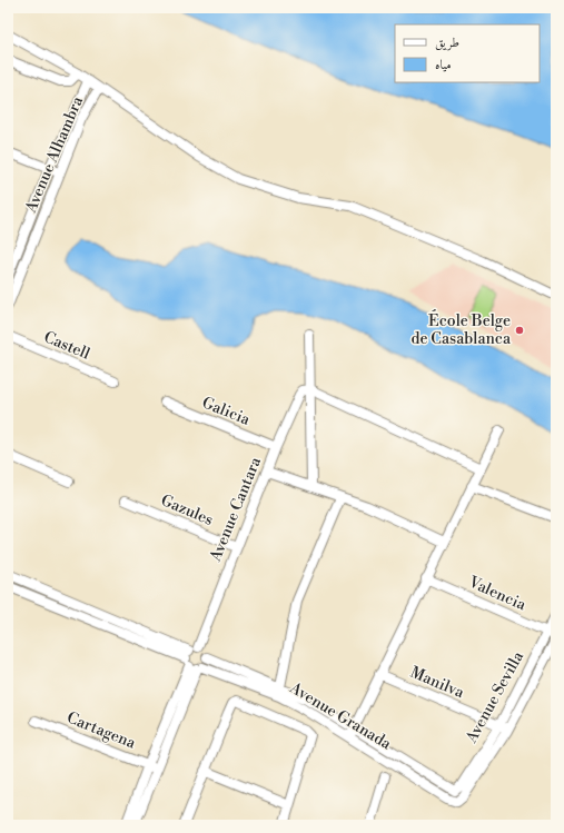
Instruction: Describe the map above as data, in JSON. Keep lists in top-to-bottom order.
{
  "streets": {
    "street": [
      "Avenue Alhambra",
      "Castell",
      "Galicia",
      "Avenue Cantara",
      "Gazules",
      "Valencia",
      "Manilva",
      "Avenue Sevilla",
      "Avenue Granada",
      "Cartagena"
    ]
  },
  "crossings": [
    ["Galicia", "Avenue Cantara"],
    ["Avenue Cantara", "Gazules"],
    ["Valencia", "Avenue Sevilla"],
    ["Manilva", "Avenue Sevilla"],
    ["Avenue Sevilla", "Avenue Granada"]
  ],
  "places": ["École Belge de Casablanca"],
  "legend": ["طريق", "مياه"]
}
